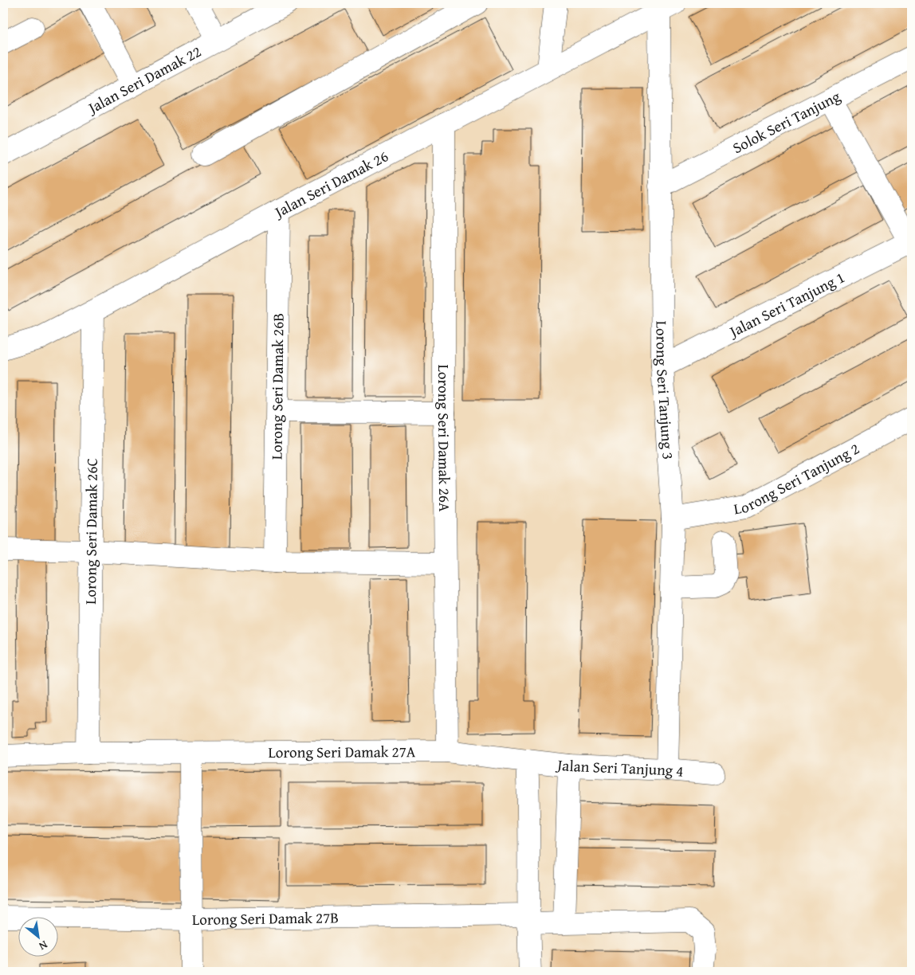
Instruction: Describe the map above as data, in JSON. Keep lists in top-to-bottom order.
{
  "streets": {
    "street": [
      "Jalan Seri Damak 22",
      "Solok Seri Tanjung",
      "Jalan Seri Damak 26",
      "Jalan Seri Tanjung 1",
      "Lorong Seri Damak 26B",
      "Lorong Seri Tanjung 3",
      "Lorong Seri Damak 26A",
      "Lorong Seri Tanjung 2",
      "Lorong Seri Damak 26C",
      "Lorong Seri Damak 27A",
      "Jalan Seri Tanjung 4",
      "Lorong Seri Damak 27B"
    ]
  },
  "crossings": [
    ["Solok Seri Tanjung", "Lorong Seri Tanjung 3"],
    ["Jalan Seri Damak 26", "Lorong Seri Damak 26B"],
    ["Jalan Seri Damak 26", "Lorong Seri Tanjung 3"],
    ["Jalan Seri Damak 26", "Lorong Seri Damak 26A"],
    ["Jalan Seri Damak 26", "Lorong Seri Damak 26C"],
    ["Jalan Seri Tanjung 1", "Lorong Seri Tanjung 3"],
    ["Lorong Seri Tanjung 3", "Lorong Seri Tanjung 2"],
    ["Lorong Seri Tanjung 3", "Jalan Seri Tanjung 4"],
    ["Lorong Seri Damak 26A", "Lorong Seri Damak 27A"],
    ["Lorong Seri Damak 26C", "Lorong Seri Damak 27A"],
    ["Lorong Seri Damak 27A", "Jalan Seri Tanjung 4"]
  ],
  "north": "bottom right"
}
